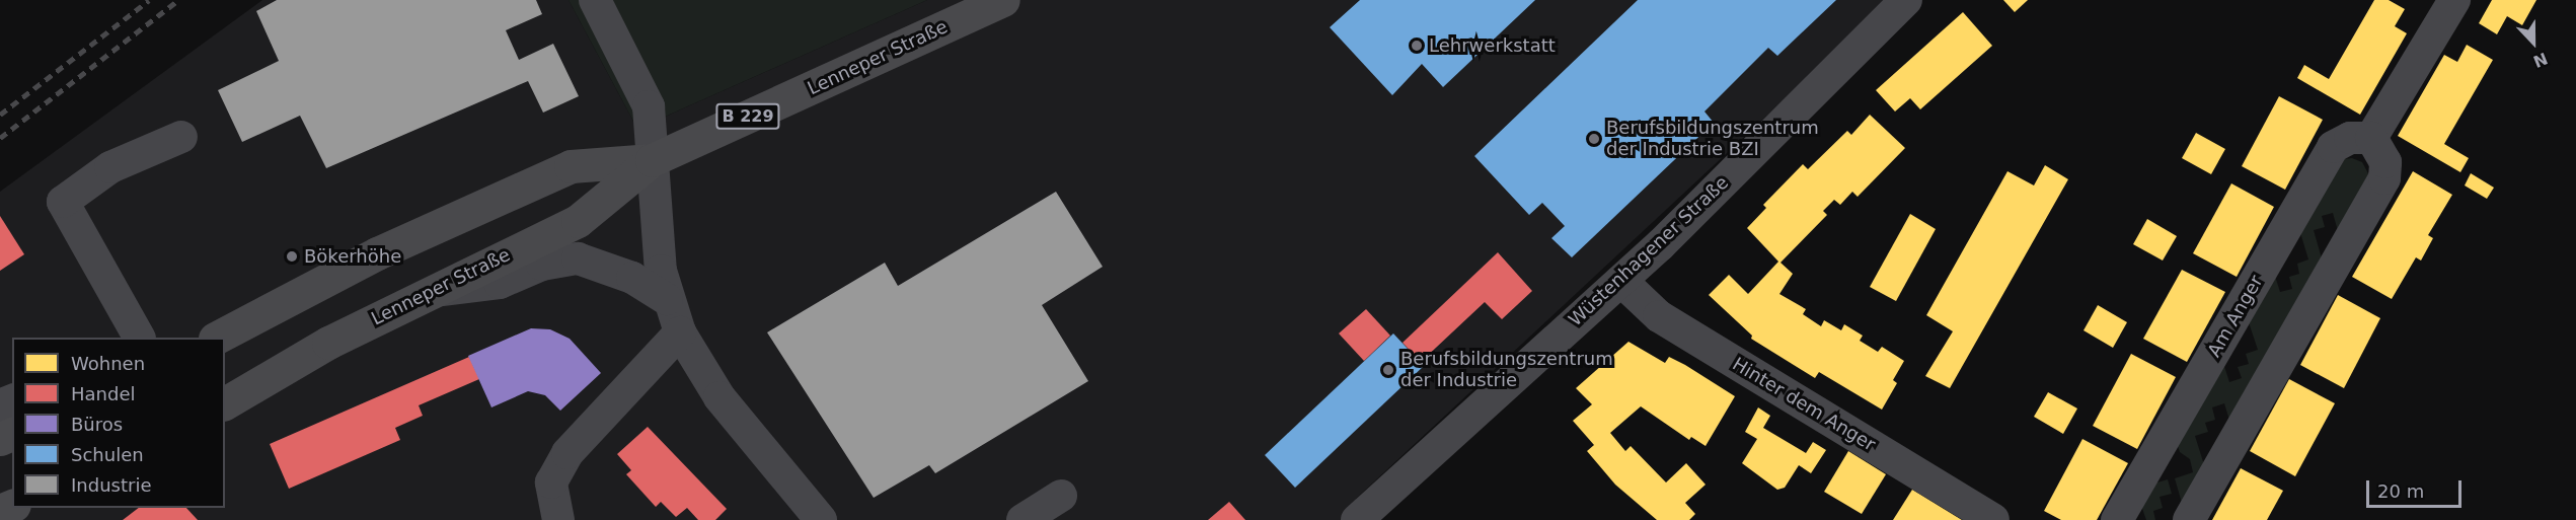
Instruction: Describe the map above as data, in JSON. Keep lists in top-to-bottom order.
{
  "streets": {
    "main road": ["Lenneper Straße", "B 229"],
    "street": ["Wüstenhagener Straße", "Am Anger", "Hinter dem Anger"]
  },
  "crossings": [
    ["Wüstenhagener Straße", "Hinter dem Anger"]
  ],
  "places": [
    "Lehrwerkstatt",
    "Berufsbildungszentrum der Industrie BZI",
    "Bökerhöhe",
    "Berufsbildungszentrum der Industrie"
  ],
  "legend": [
    "Wohnen",
    "Handel",
    "Büros",
    "Schulen",
    "Industrie"
  ],
  "scale_bar": "20 m",
  "north": "bottom"
}
